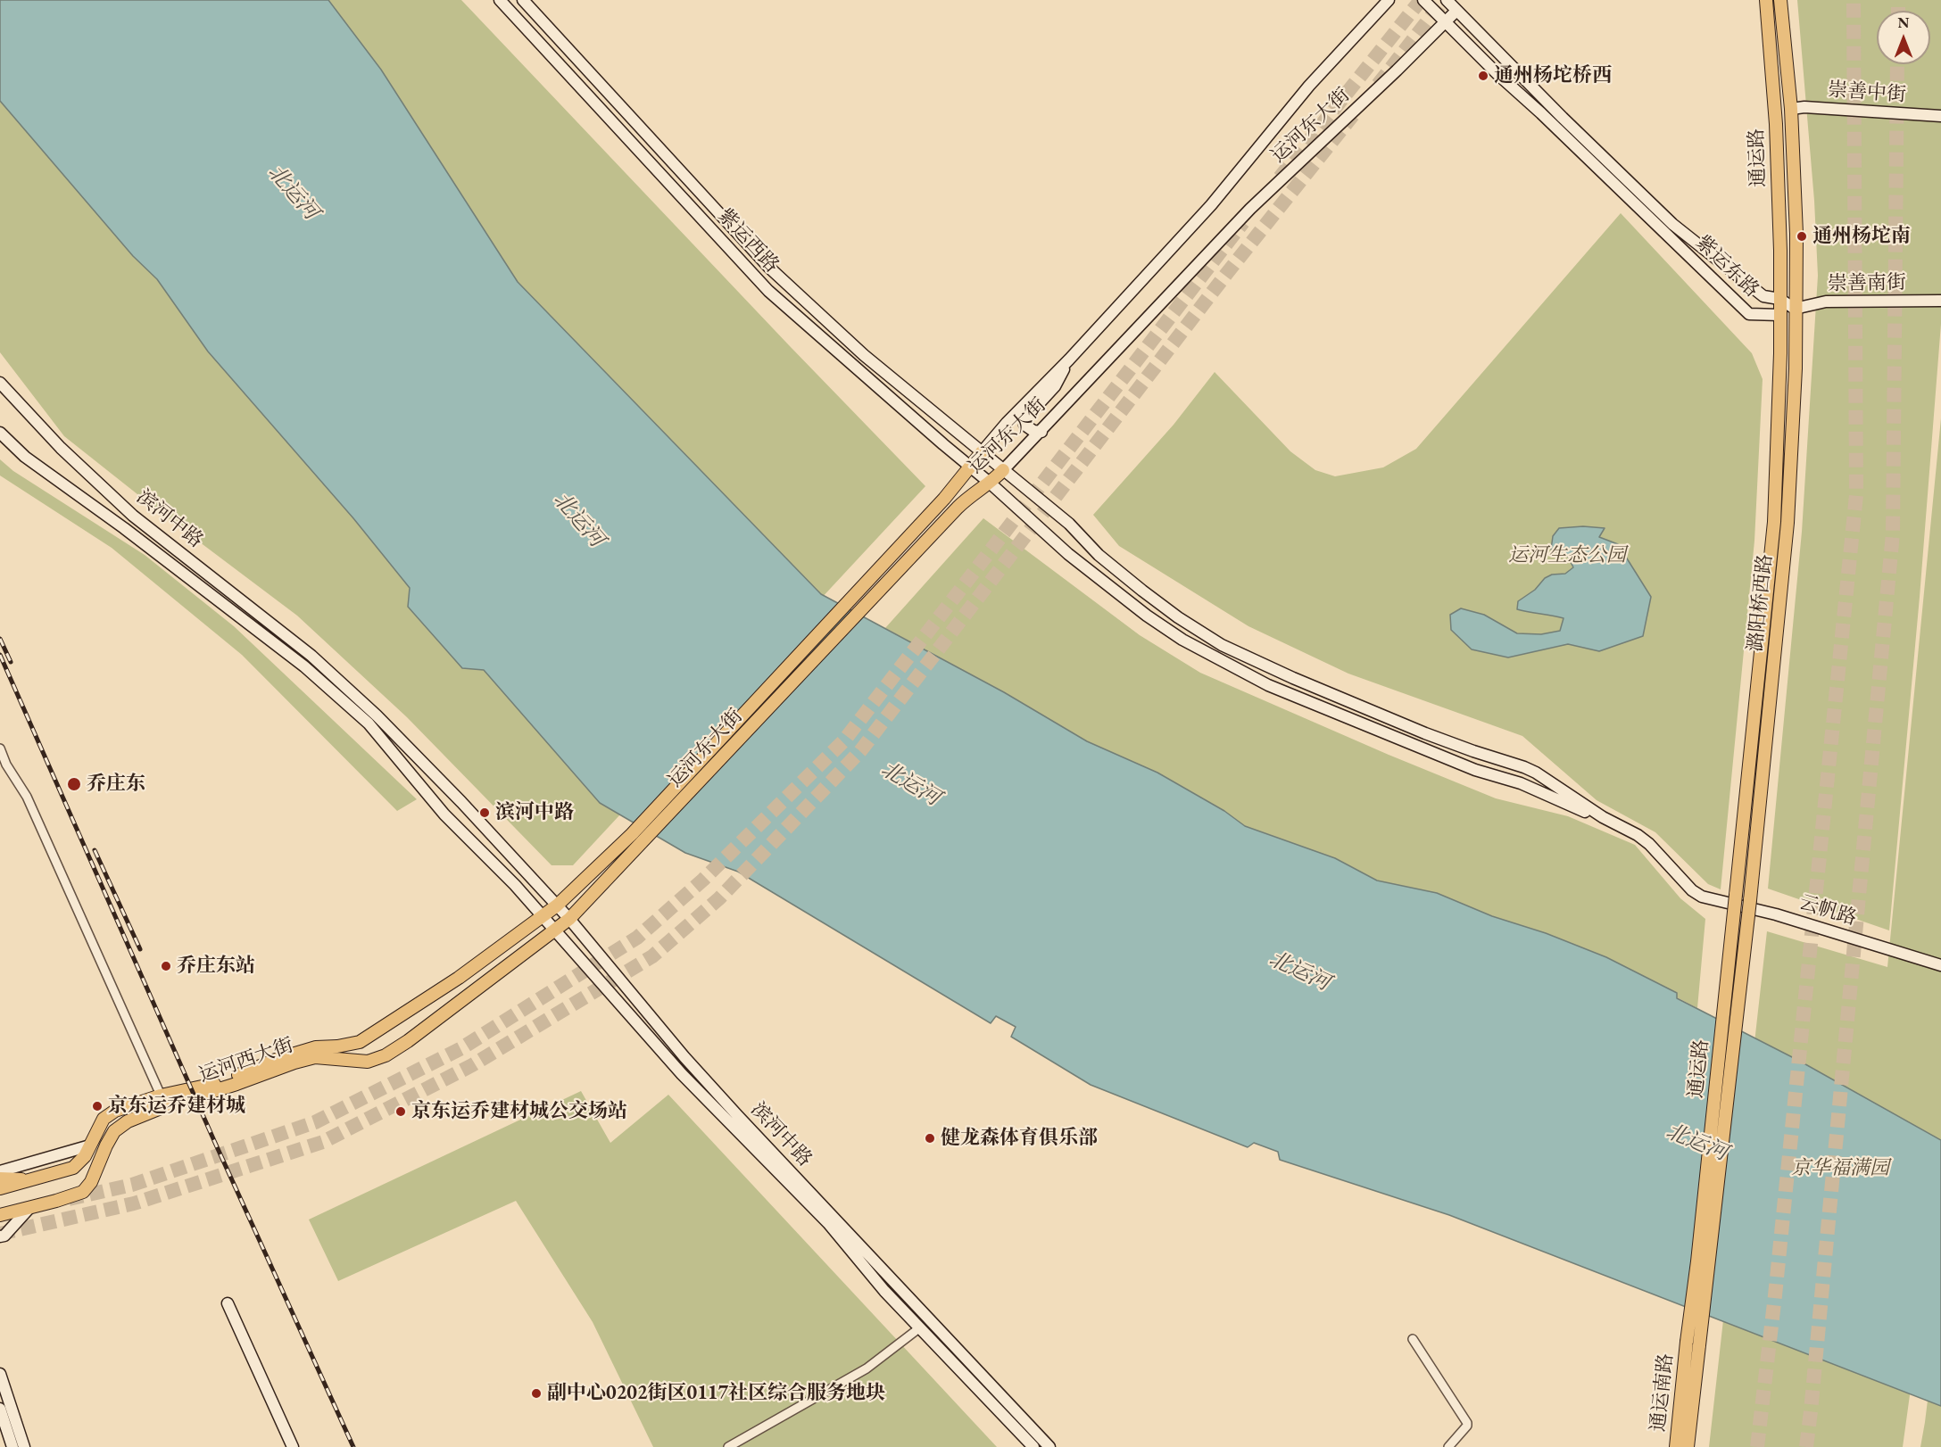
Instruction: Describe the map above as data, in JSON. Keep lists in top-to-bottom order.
{
  "streets": {
    "main road": [
      "崇善中街",
      "运河东大街",
      "通运路",
      "紫运西路",
      "紫运东路",
      "崇善南街",
      "滨河中路",
      "潞阳桥西路",
      "云帆路",
      "运河西大街",
      "通运南路"
    ]
  },
  "crossings": [
    ["崇善中街", "通运路"],
    ["运河东大街", "紫运西路"],
    ["运河东大街", "紫运东路"],
    ["运河东大街", "滨河中路"],
    ["运河东大街", "运河西大街"],
    ["通运路", "紫运东路"],
    ["通运路", "崇善南街"],
    ["通运路", "潞阳桥西路"],
    ["通运路", "通运南路"],
    ["紫运西路", "云帆路"],
    ["紫运东路", "崇善南街"],
    ["紫运东路", "潞阳桥西路"],
    ["崇善南街", "潞阳桥西路"],
    ["滨河中路", "运河西大街"]
  ],
  "water": ["北运河"],
  "parks": ["运河生态公园", "京华福满园"],
  "places": [
    "通州杨坨桥西",
    "通州杨坨南",
    "乔庄东",
    "滨河中路",
    "乔庄东站",
    "京东运乔建材城",
    "京东运乔建材城公交场站",
    "健龙森体育俱乐部",
    "副中心0202街区0117社区综合服务地块"
  ],
  "north": "top"
}
